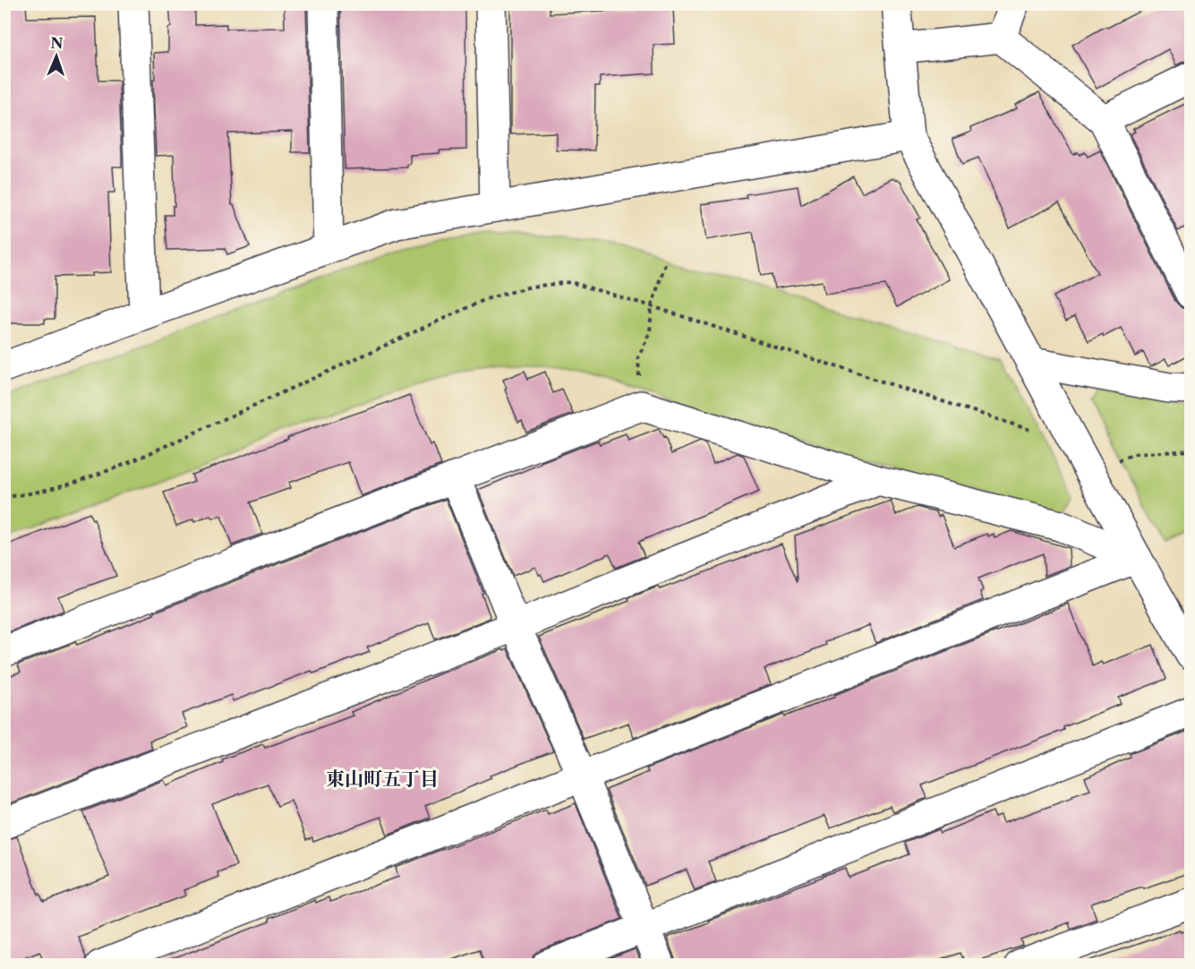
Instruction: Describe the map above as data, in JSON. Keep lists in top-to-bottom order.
{
  "districts": ["東山町五丁目"],
  "north": "top"
}
